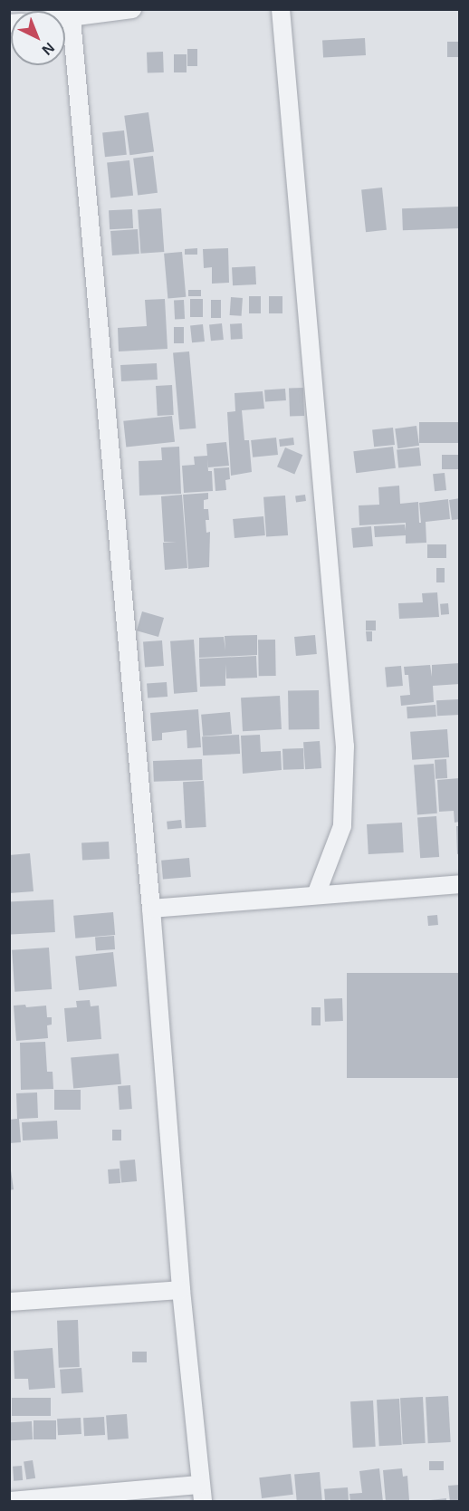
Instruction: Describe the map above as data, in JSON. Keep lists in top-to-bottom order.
{
  "north": "bottom right"
}
